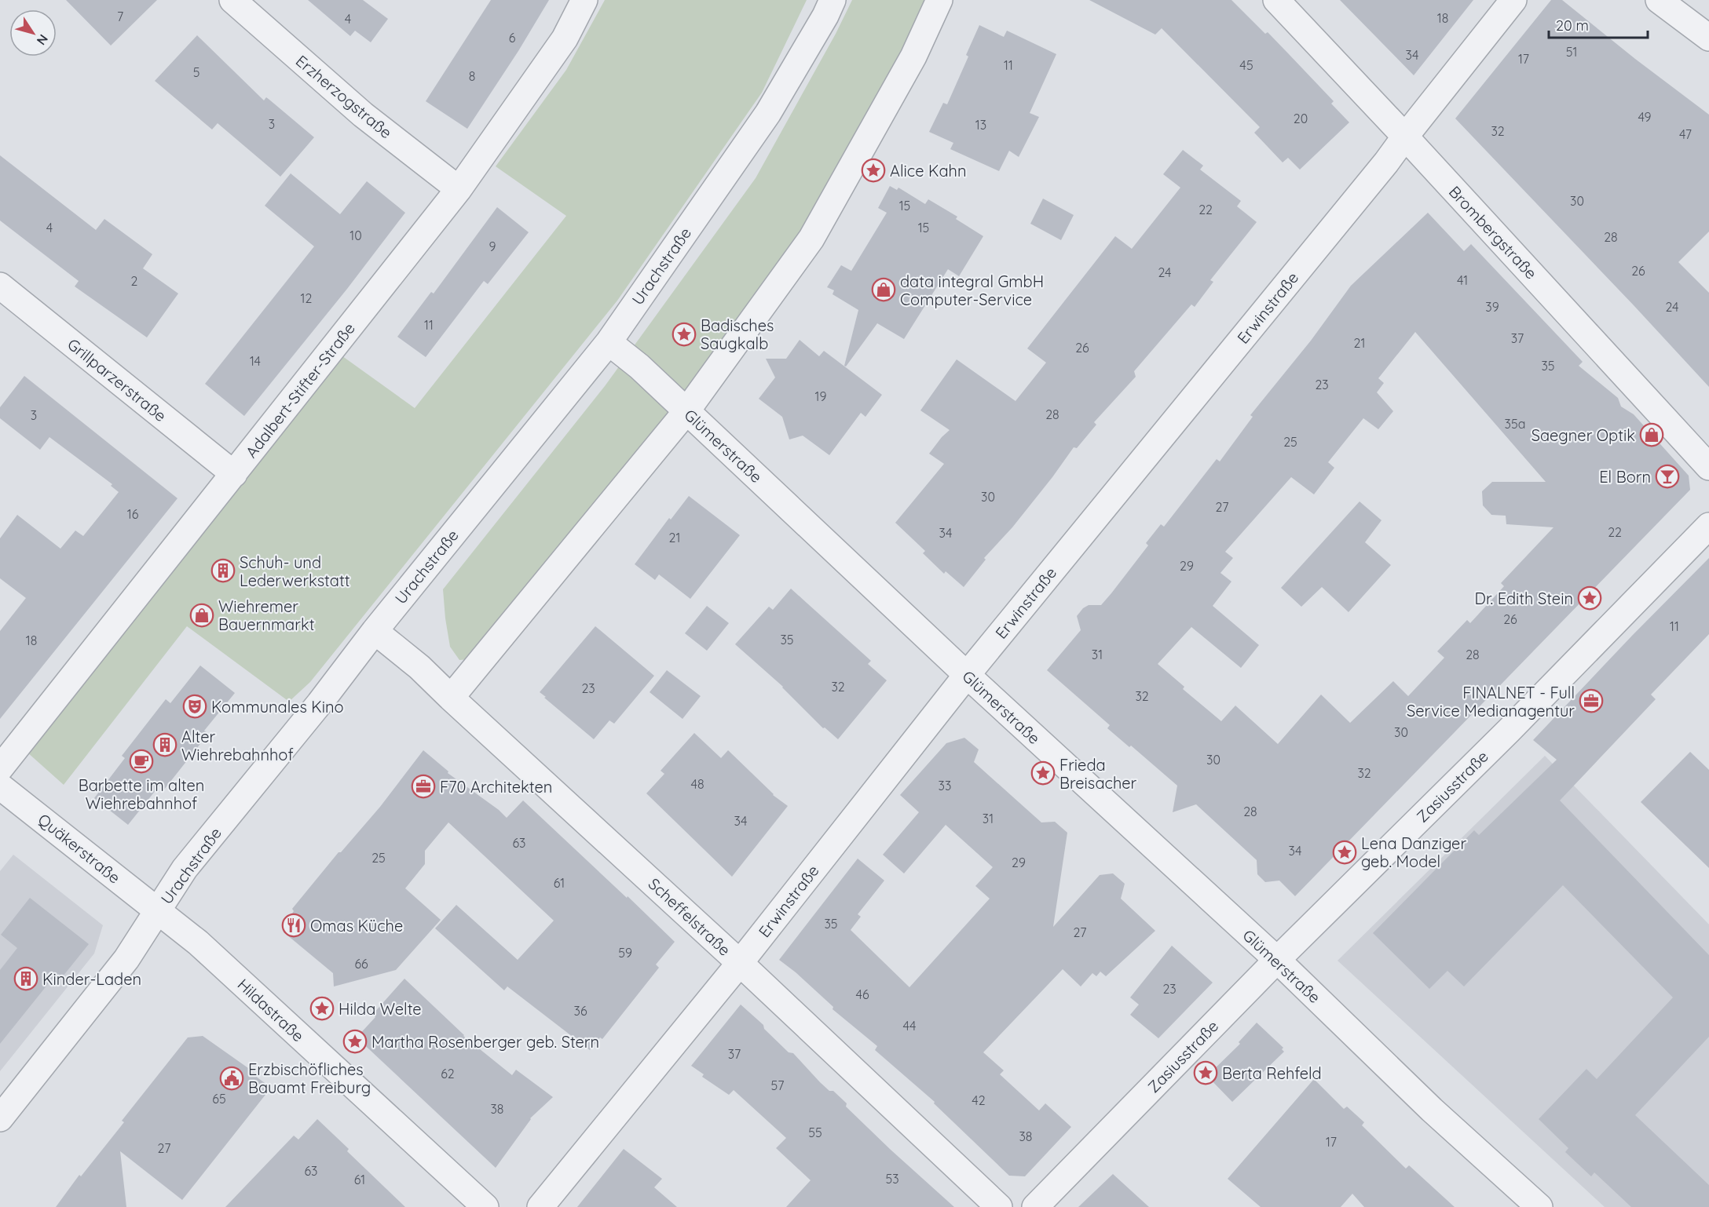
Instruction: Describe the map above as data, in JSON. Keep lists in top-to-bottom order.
{
  "streets": {
    "street": [
      "Erzherzogstraße",
      "Brombergstraße",
      "Urachstraße",
      "Erwinstraße",
      "Grillparzerstraße",
      "Adalbert-Stifter-Straße",
      "Glümerstraße",
      "Zasiusstraße",
      "Quäkerstraße",
      "Scheffelstraße",
      "Hildastraße"
    ]
  },
  "crossings": [
    ["Erzherzogstraße", "Adalbert-Stifter-Straße"],
    ["Brombergstraße", "Erwinstraße"],
    ["Urachstraße", "Glümerstraße"],
    ["Urachstraße", "Quäkerstraße"],
    ["Urachstraße", "Scheffelstraße"],
    ["Urachstraße", "Hildastraße"],
    ["Erwinstraße", "Glümerstraße"],
    ["Erwinstraße", "Scheffelstraße"],
    ["Grillparzerstraße", "Adalbert-Stifter-Straße"],
    ["Glümerstraße", "Zasiusstraße"],
    ["Quäkerstraße", "Hildastraße"]
  ],
  "places": {
    "place": [
      "Alice Kahn",
      "Badisches Saugkalb",
      "Dr. Edith Stein",
      "Frieda Breisacher",
      "Lena Danziger geb. Model",
      "Hilda Welte",
      "Martha Rosenberger geb. Stern",
      "Berta Rehfeld"
    ],
    "shop": ["data integral GmbH Computer-Service", "Saegner Optik", "Wiehremer Bauernmarkt"],
    "bar": ["El Born"],
    "building": ["Schuh- und Lederwerkstatt", "Alter Wiehrebahnhof", "Kinder-Laden"],
    "office": ["FINALNET - Full Service Medianagentur", "F70 Architekten"],
    "theatre": ["Kommunales Kino"],
    "cafe": ["Barbette im alten Wiehrebahnhof"],
    "restaurant": ["Omas Küche"],
    "public building": ["Erzbischöfliches Bauamt Freiburg"]
  },
  "house_numbers": [
    "7",
    "18",
    "4",
    "6",
    "51",
    "34",
    "17",
    "11",
    "45",
    "5",
    "8",
    "49",
    "20",
    "3",
    "13",
    "32",
    "47",
    "30",
    "15",
    "22",
    "4",
    "15",
    "10",
    "28",
    "9",
    "26",
    "24",
    "41",
    "2",
    "12",
    "39",
    "24",
    "11",
    "37",
    "21",
    "26",
    "14",
    "35",
    "23",
    "19",
    "28",
    "3",
    "35a",
    "25",
    "30",
    "27",
    "16",
    "22",
    "34",
    "21",
    "29",
    "26",
    "11",
    "35",
    "18",
    "31",
    "28",
    "32",
    "23",
    "32",
    "30",
    "30",
    "32",
    "48",
    "33",
    "28",
    "31",
    "34",
    "63",
    "34",
    "25",
    "29",
    "61",
    "35",
    "27",
    "59",
    "66",
    "23",
    "46",
    "36",
    "44",
    "37",
    "62",
    "57",
    "65",
    "42",
    "38",
    "55",
    "38",
    "17",
    "27",
    "63",
    "53",
    "61"
  ],
  "scale_bar": "20 m",
  "north": "bottom right"
}
